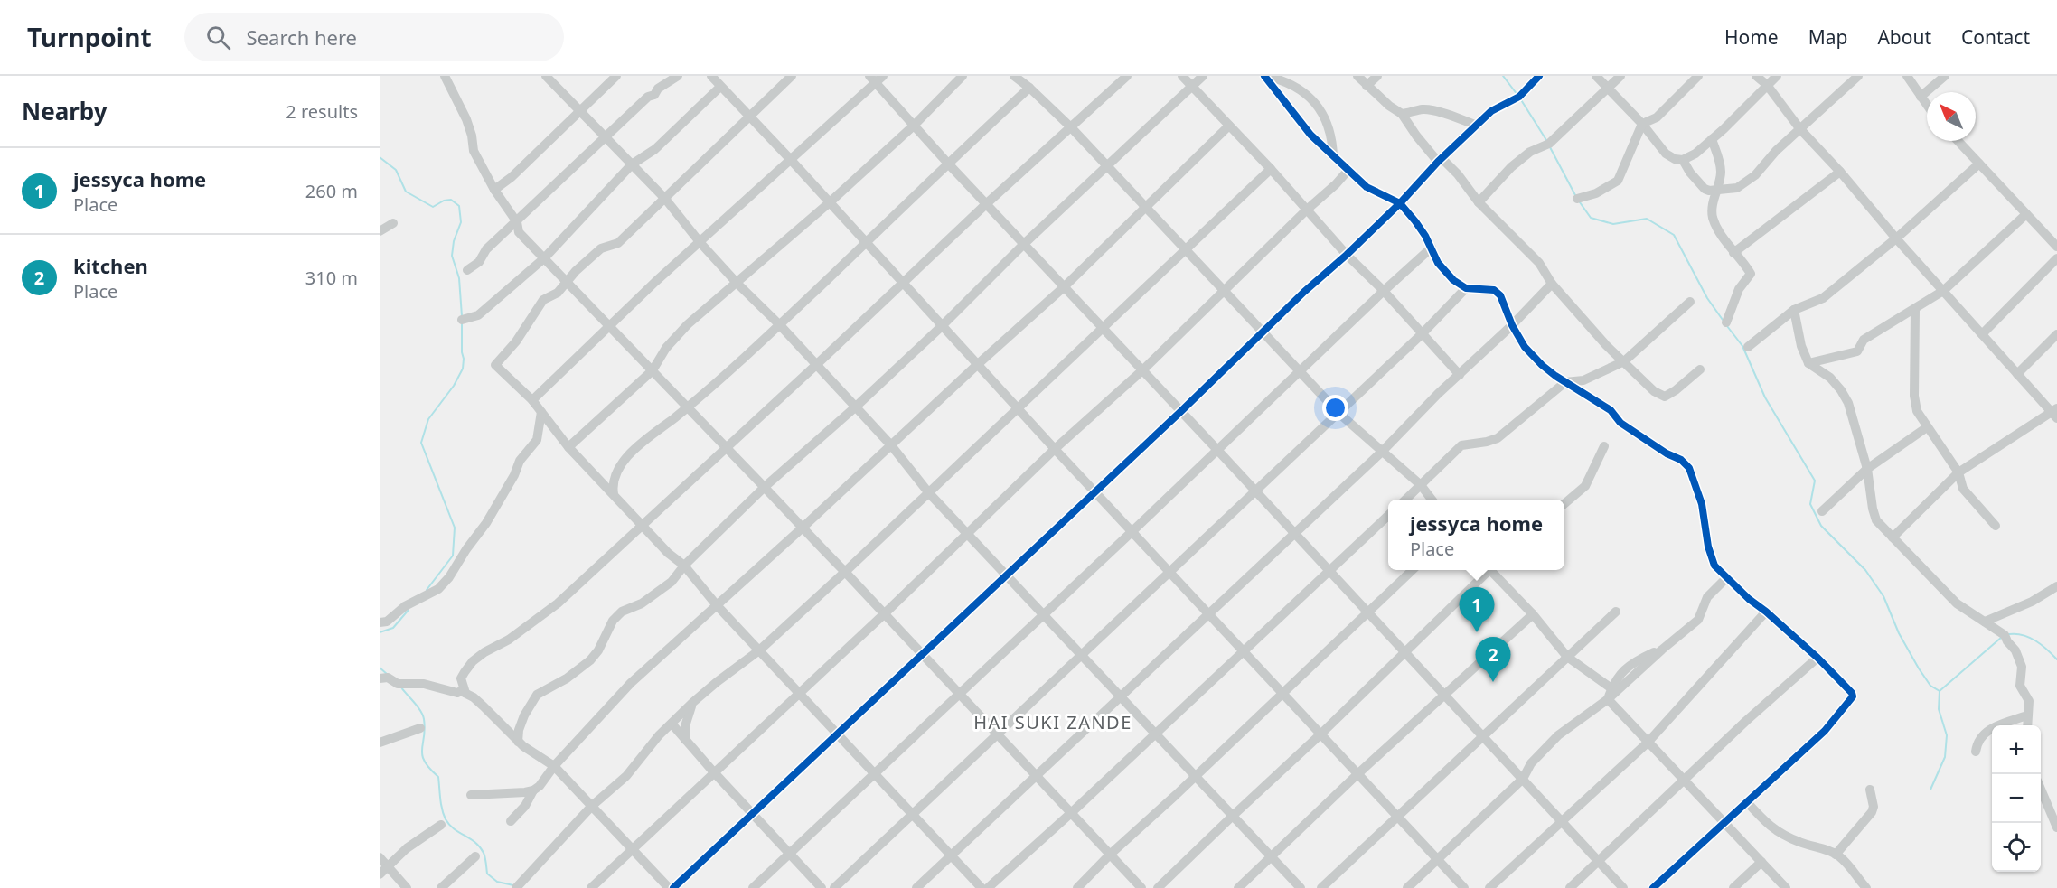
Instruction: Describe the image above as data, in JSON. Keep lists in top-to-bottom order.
{
  "districts": ["HAI SUKI ZANDE"],
  "north": "top left",
  "page": {
    "header": "Turnpoint",
    "search": "Search here",
    "nav": [
      "Home",
      "Map",
      "About",
      "Contact"
    ],
    "heading": ["Nearby", "2 results"],
    "list": [
      {
        "mark": "1",
        "name": "jessyca home",
        "note": "Place",
        "value": "260 m"
      },
      {
        "mark": "2",
        "name": "kitchen",
        "note": "Place",
        "value": "310 m"
      }
    ],
    "popup": ["jessyca home", "Place"],
    "pins": ["1", "2"],
    "map_buttons": ["+", "−"]
  }
}
